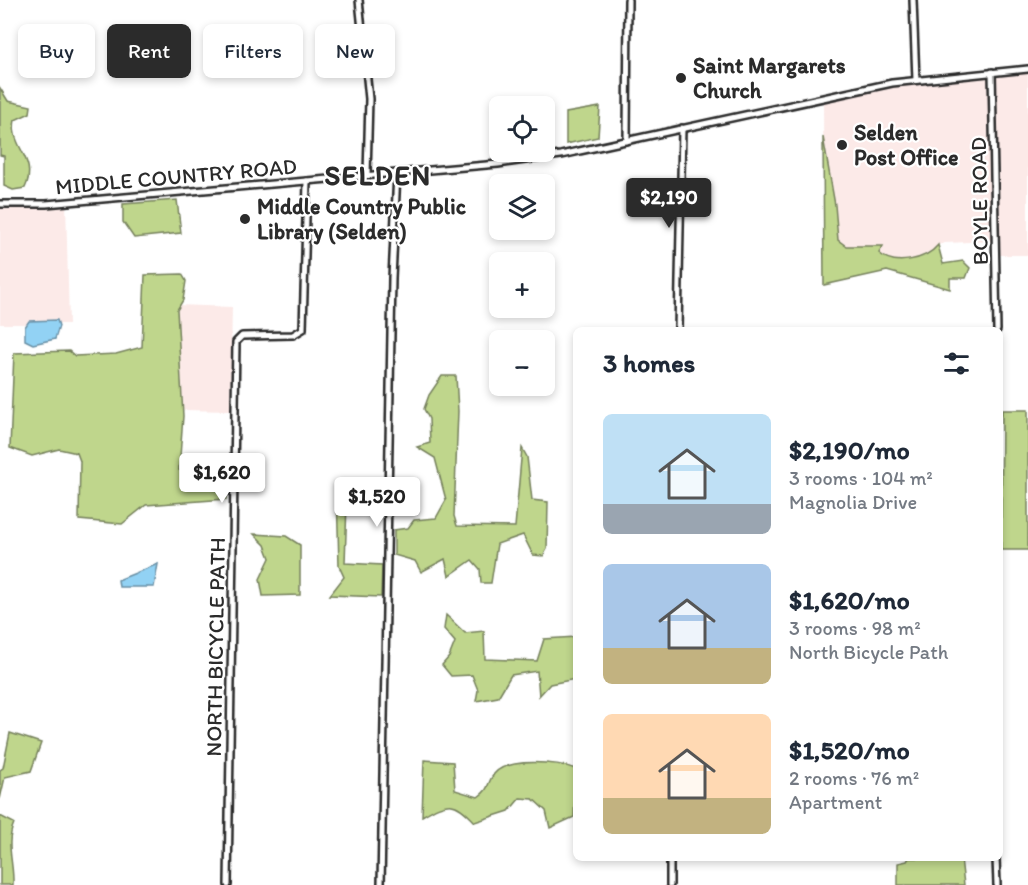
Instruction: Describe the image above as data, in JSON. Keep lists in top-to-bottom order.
{
  "streets": {
    "street": ["MIDDLE COUNTRY ROAD", "BOYLE ROAD", "NORTH BICYCLE PATH"]
  },
  "crossings": [
    ["MIDDLE COUNTRY ROAD", "BOYLE ROAD"],
    ["MIDDLE COUNTRY ROAD", "NORTH BICYCLE PATH"]
  ],
  "districts": ["SELDEN"],
  "places": ["Saint Margarets Church", "Selden Post Office", "Middle Country Public Library (Selden)"],
  "page": {
    "chip": [
      "Buy",
      "Rent",
      "Filters",
      "New"
    ],
    "map_buttons": ["+", "−"],
    "price": ["$2,190", "$1,620", "$1,520"],
    "heading": "3 homes",
    "list": [
      {
        "name": "$2,190/mo",
        "note": "3 rooms · 104 m² · Magnolia Drive"
      },
      {
        "name": "$1,620/mo",
        "note": "3 rooms · 98 m² · North Bicycle Path"
      },
      {
        "name": "$1,520/mo",
        "note": "2 rooms · 76 m² · Apartment"
      }
    ]
  }
}
